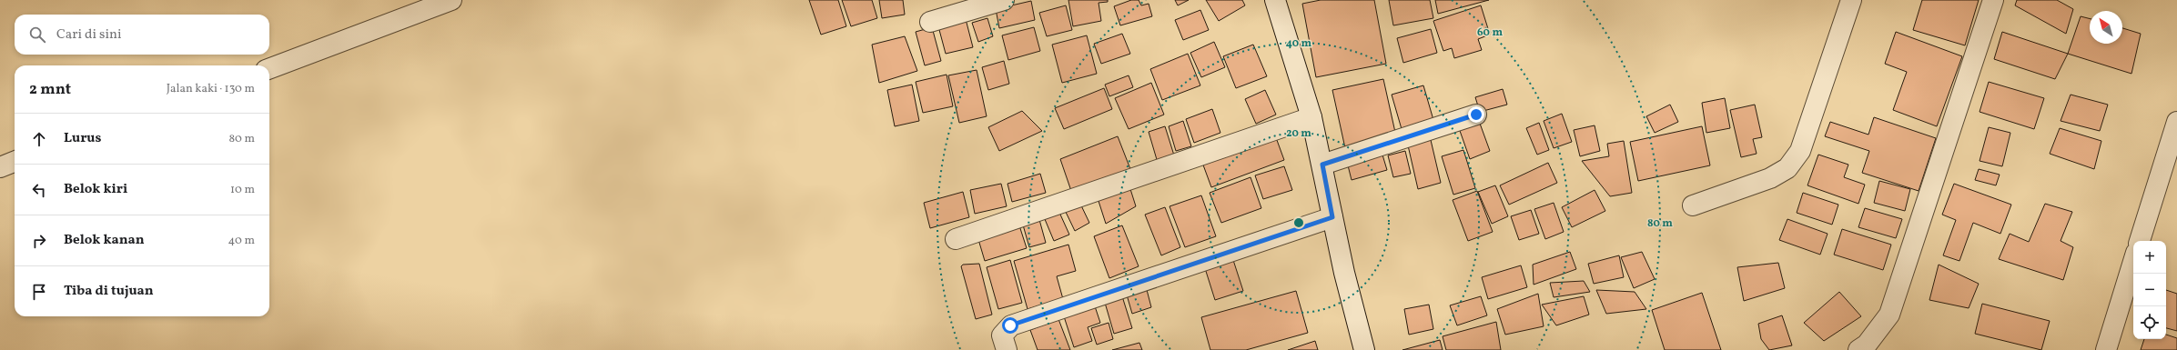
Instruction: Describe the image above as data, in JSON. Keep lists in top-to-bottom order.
{
  "north": "top left",
  "page": {
    "search": "Cari di sini",
    "heading": ["2 mnt", "Jalan kaki · 130 m"],
    "list": [
      ["Lurus", "80 m"],
      ["Belok kiri", "10 m"],
      ["Belok kanan", "40 m"],
      "Tiba di tujuan"
    ],
    "map_buttons": ["+", "−"]
  },
  "rings": [
    "60 m",
    "40 m",
    "20 m",
    "80 m"
  ]
}
